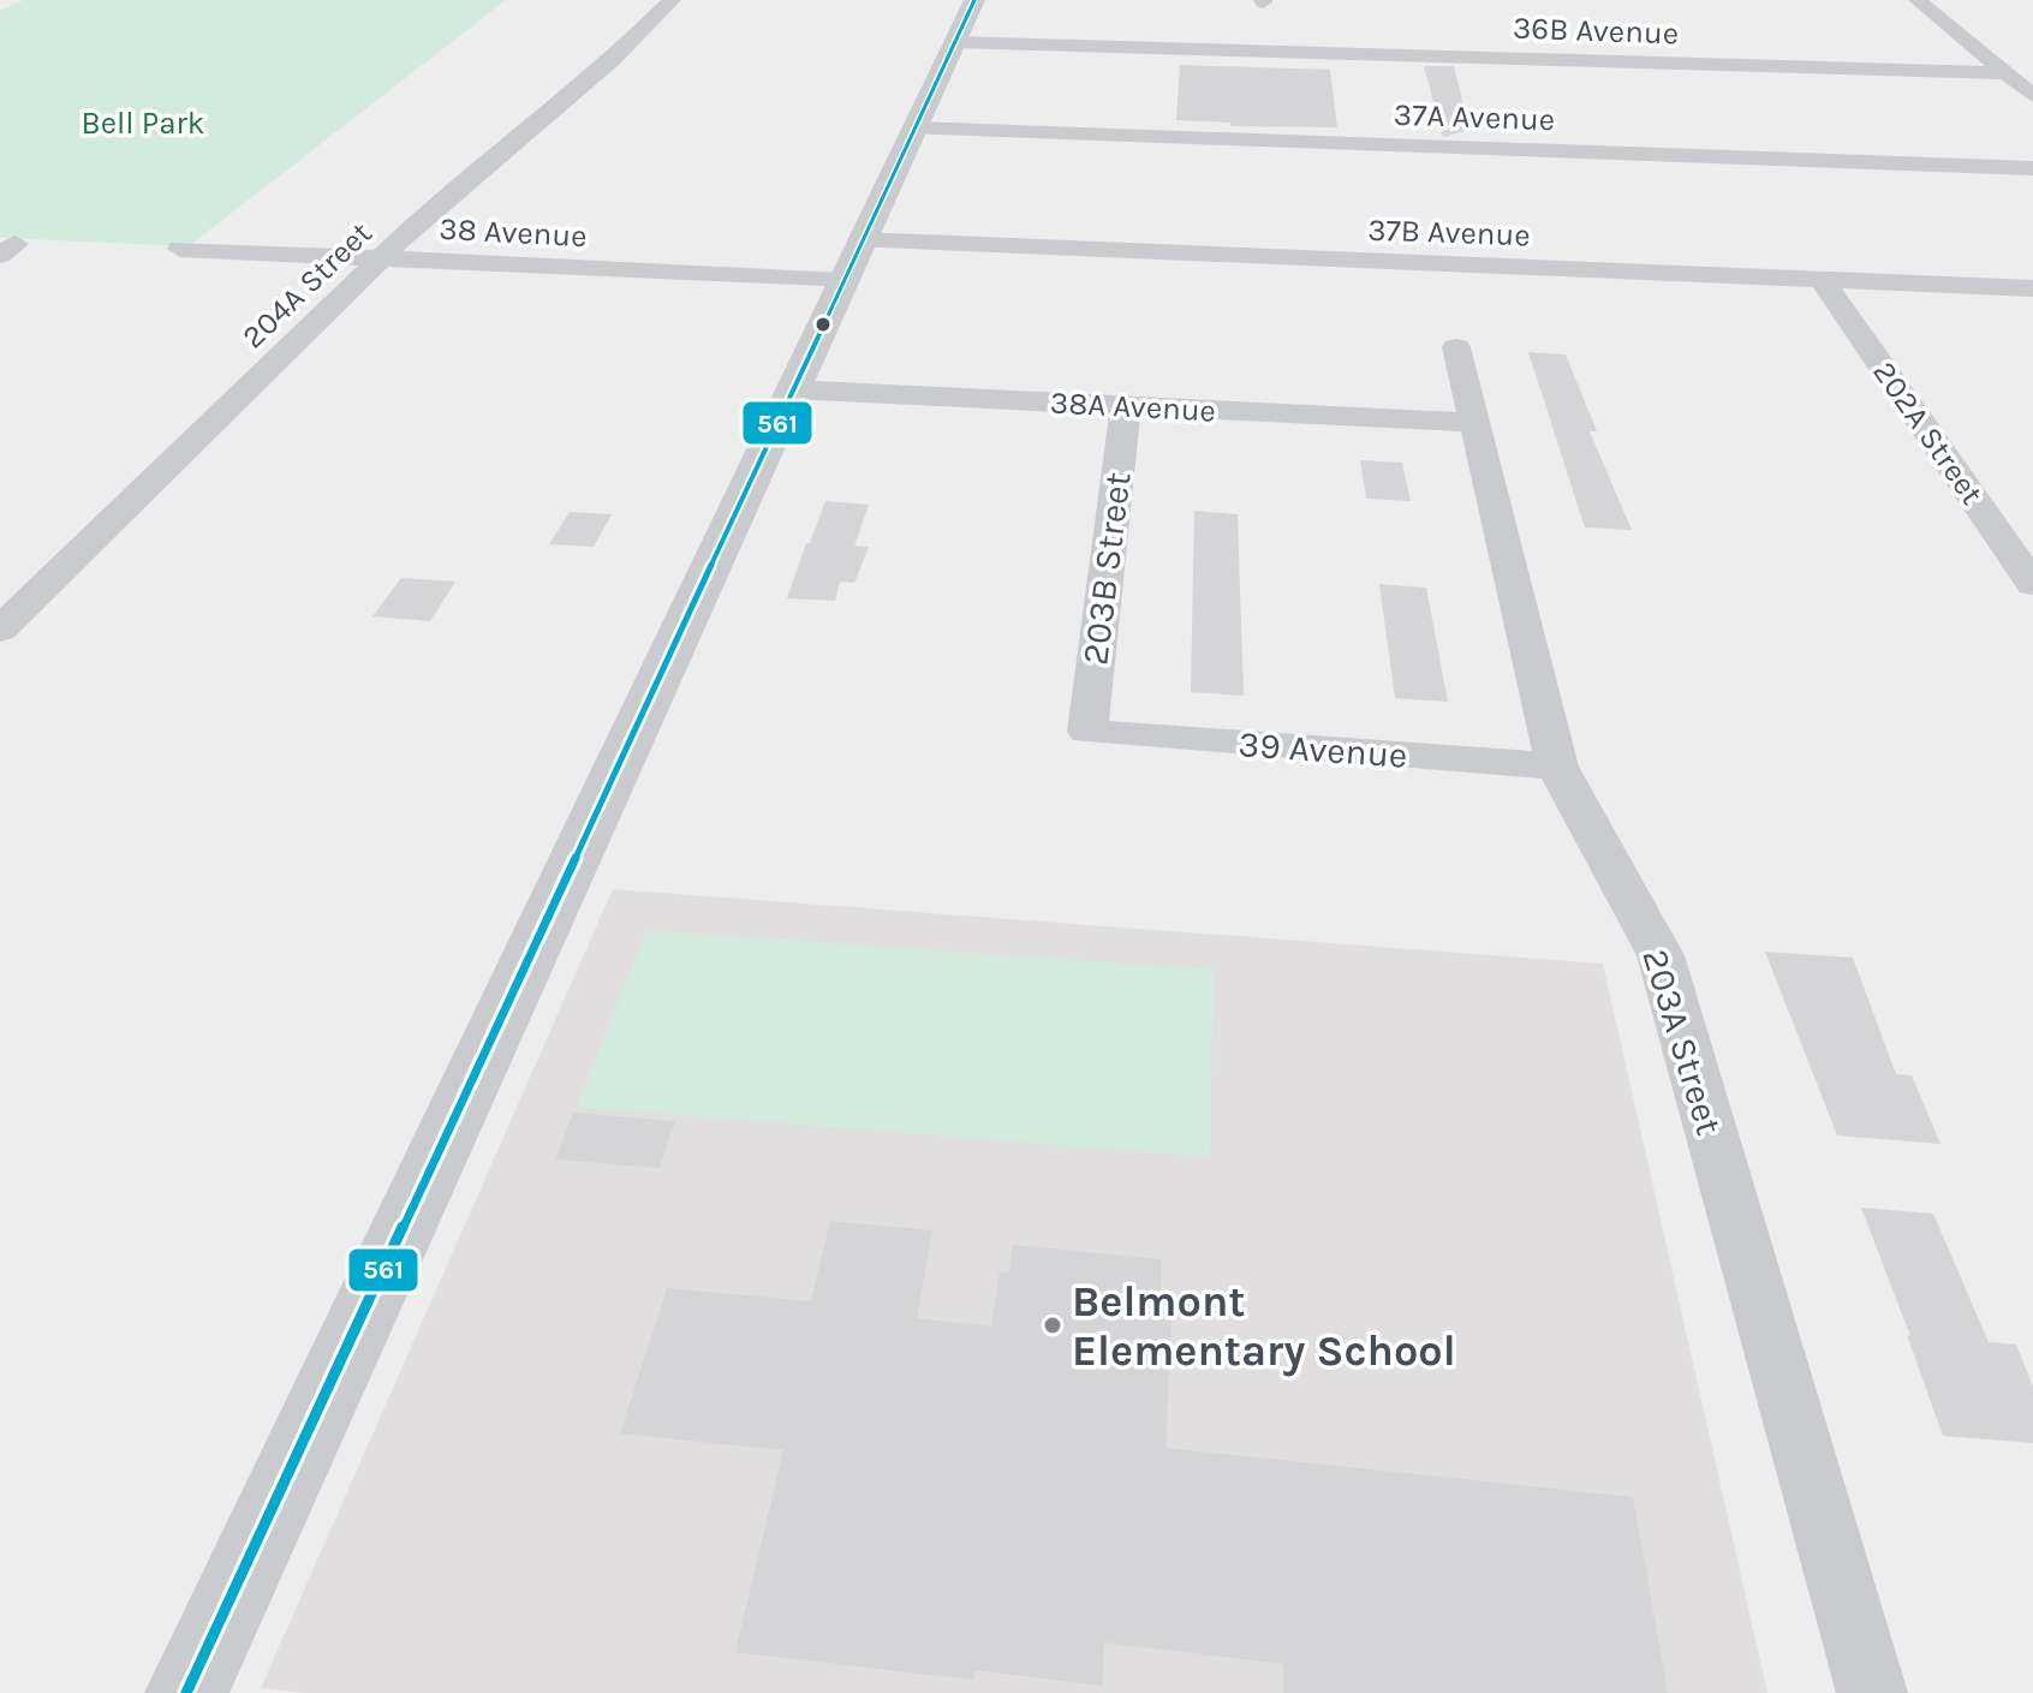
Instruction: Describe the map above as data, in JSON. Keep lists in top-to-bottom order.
{
  "streets": {
    "street": [
      "36B Avenue",
      "37A Avenue",
      "38 Avenue",
      "37B Avenue",
      "204A Street",
      "38A Avenue",
      "202A Street",
      "203B Street",
      "39 Avenue",
      "203A Street"
    ]
  },
  "crossings": [
    ["38 Avenue", "204A Street"],
    ["37B Avenue", "202A Street"],
    ["38A Avenue", "203B Street"],
    ["38A Avenue", "203A Street"],
    ["203B Street", "39 Avenue"],
    ["39 Avenue", "203A Street"]
  ],
  "parks": ["Bell Park"],
  "places": ["Belmont Elementary School"],
  "lines": ["transit line 561"]
}
